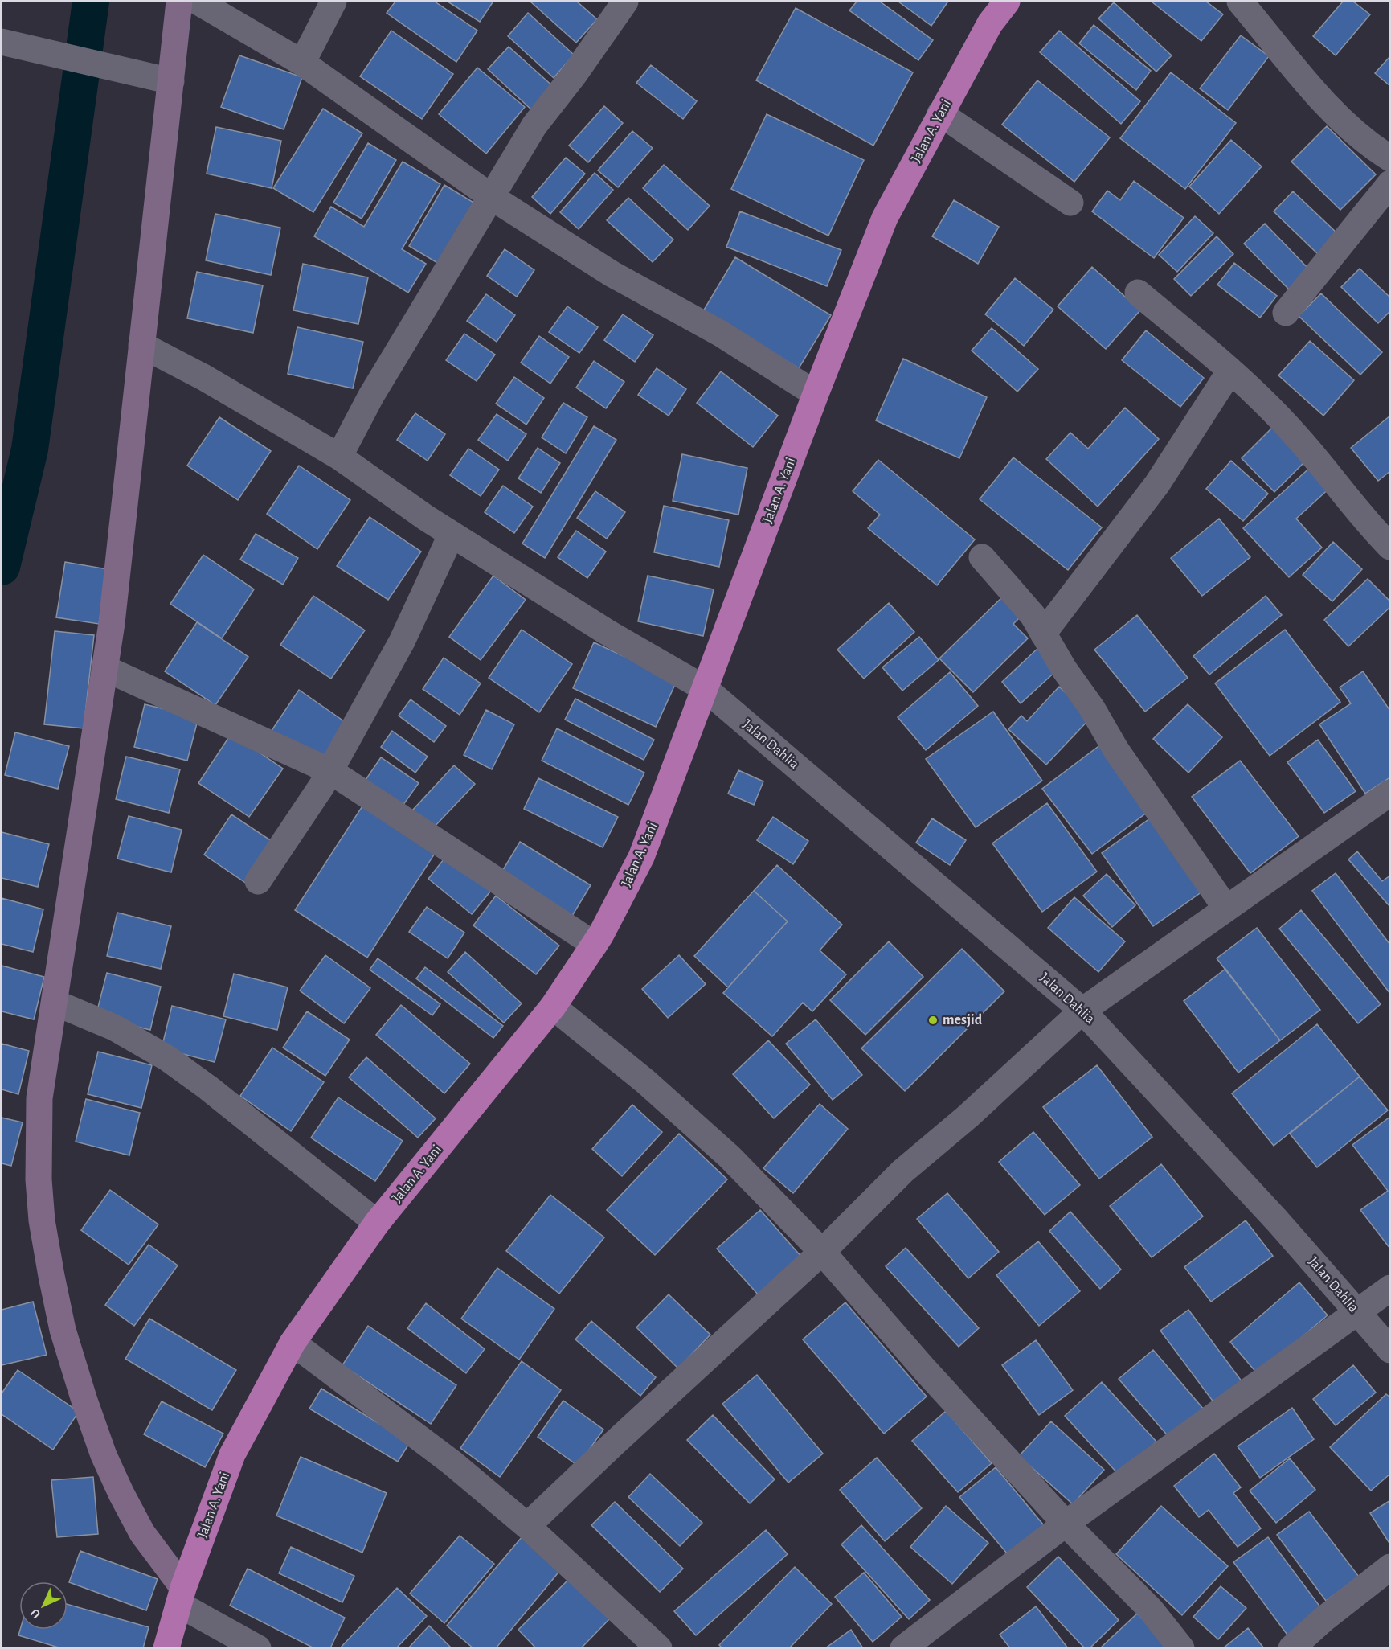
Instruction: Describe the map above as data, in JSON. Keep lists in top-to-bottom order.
{
  "streets": {
    "highway": ["Jalan A. Yani"],
    "street": ["Jalan Dahlia"]
  },
  "crossings": [
    ["Jalan A. Yani", "Jalan Dahlia"]
  ],
  "places": ["mesjid"],
  "north": "bottom left"
}
